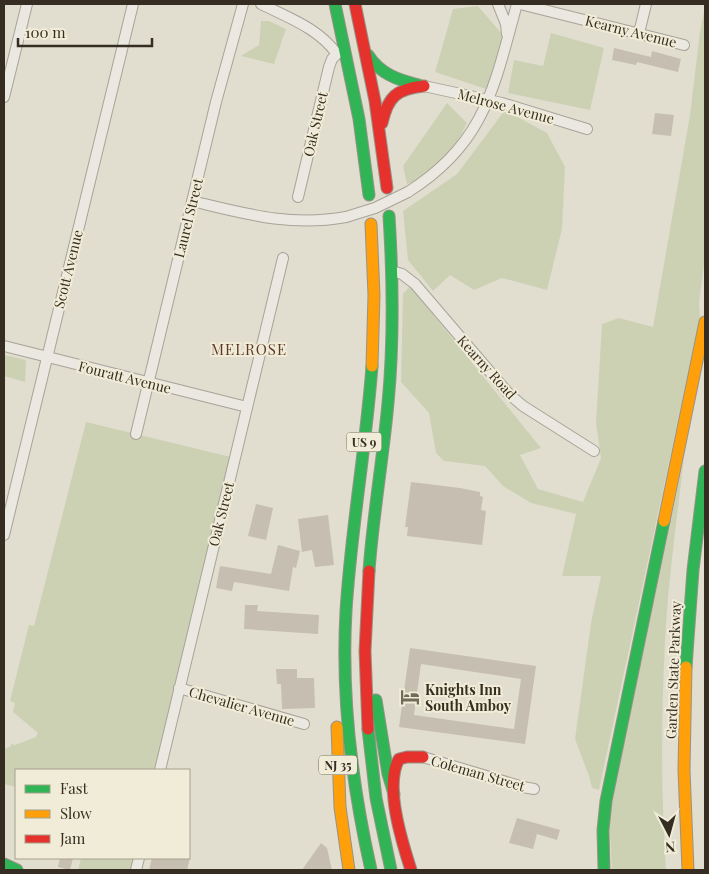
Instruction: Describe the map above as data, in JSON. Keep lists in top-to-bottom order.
{
  "streets": {
    "main road": ["US 9", "Garden State Parkway", "NJ 35"],
    "street": [
      "Kearny Avenue",
      "Melrose Avenue",
      "Oak Street",
      "Laurel Street",
      "Scott Avenue",
      "Kearny Road",
      "Fouratt Avenue",
      "Chevalier Avenue",
      "Coleman Street"
    ]
  },
  "crossings": [
    ["Oak Street", "Fouratt Avenue"],
    ["Oak Street", "Chevalier Avenue"],
    ["Laurel Street", "Fouratt Avenue"],
    ["Scott Avenue", "Fouratt Avenue"],
    ["Kearny Road", "US 9"],
    ["US 9", "NJ 35"]
  ],
  "districts": ["MELROSE"],
  "places": {
    "hotel": ["Knights Inn South Amboy"]
  },
  "legend": ["Fast", "Slow", "Jam"],
  "scale_bar": "100 m",
  "north": "bottom"
}
